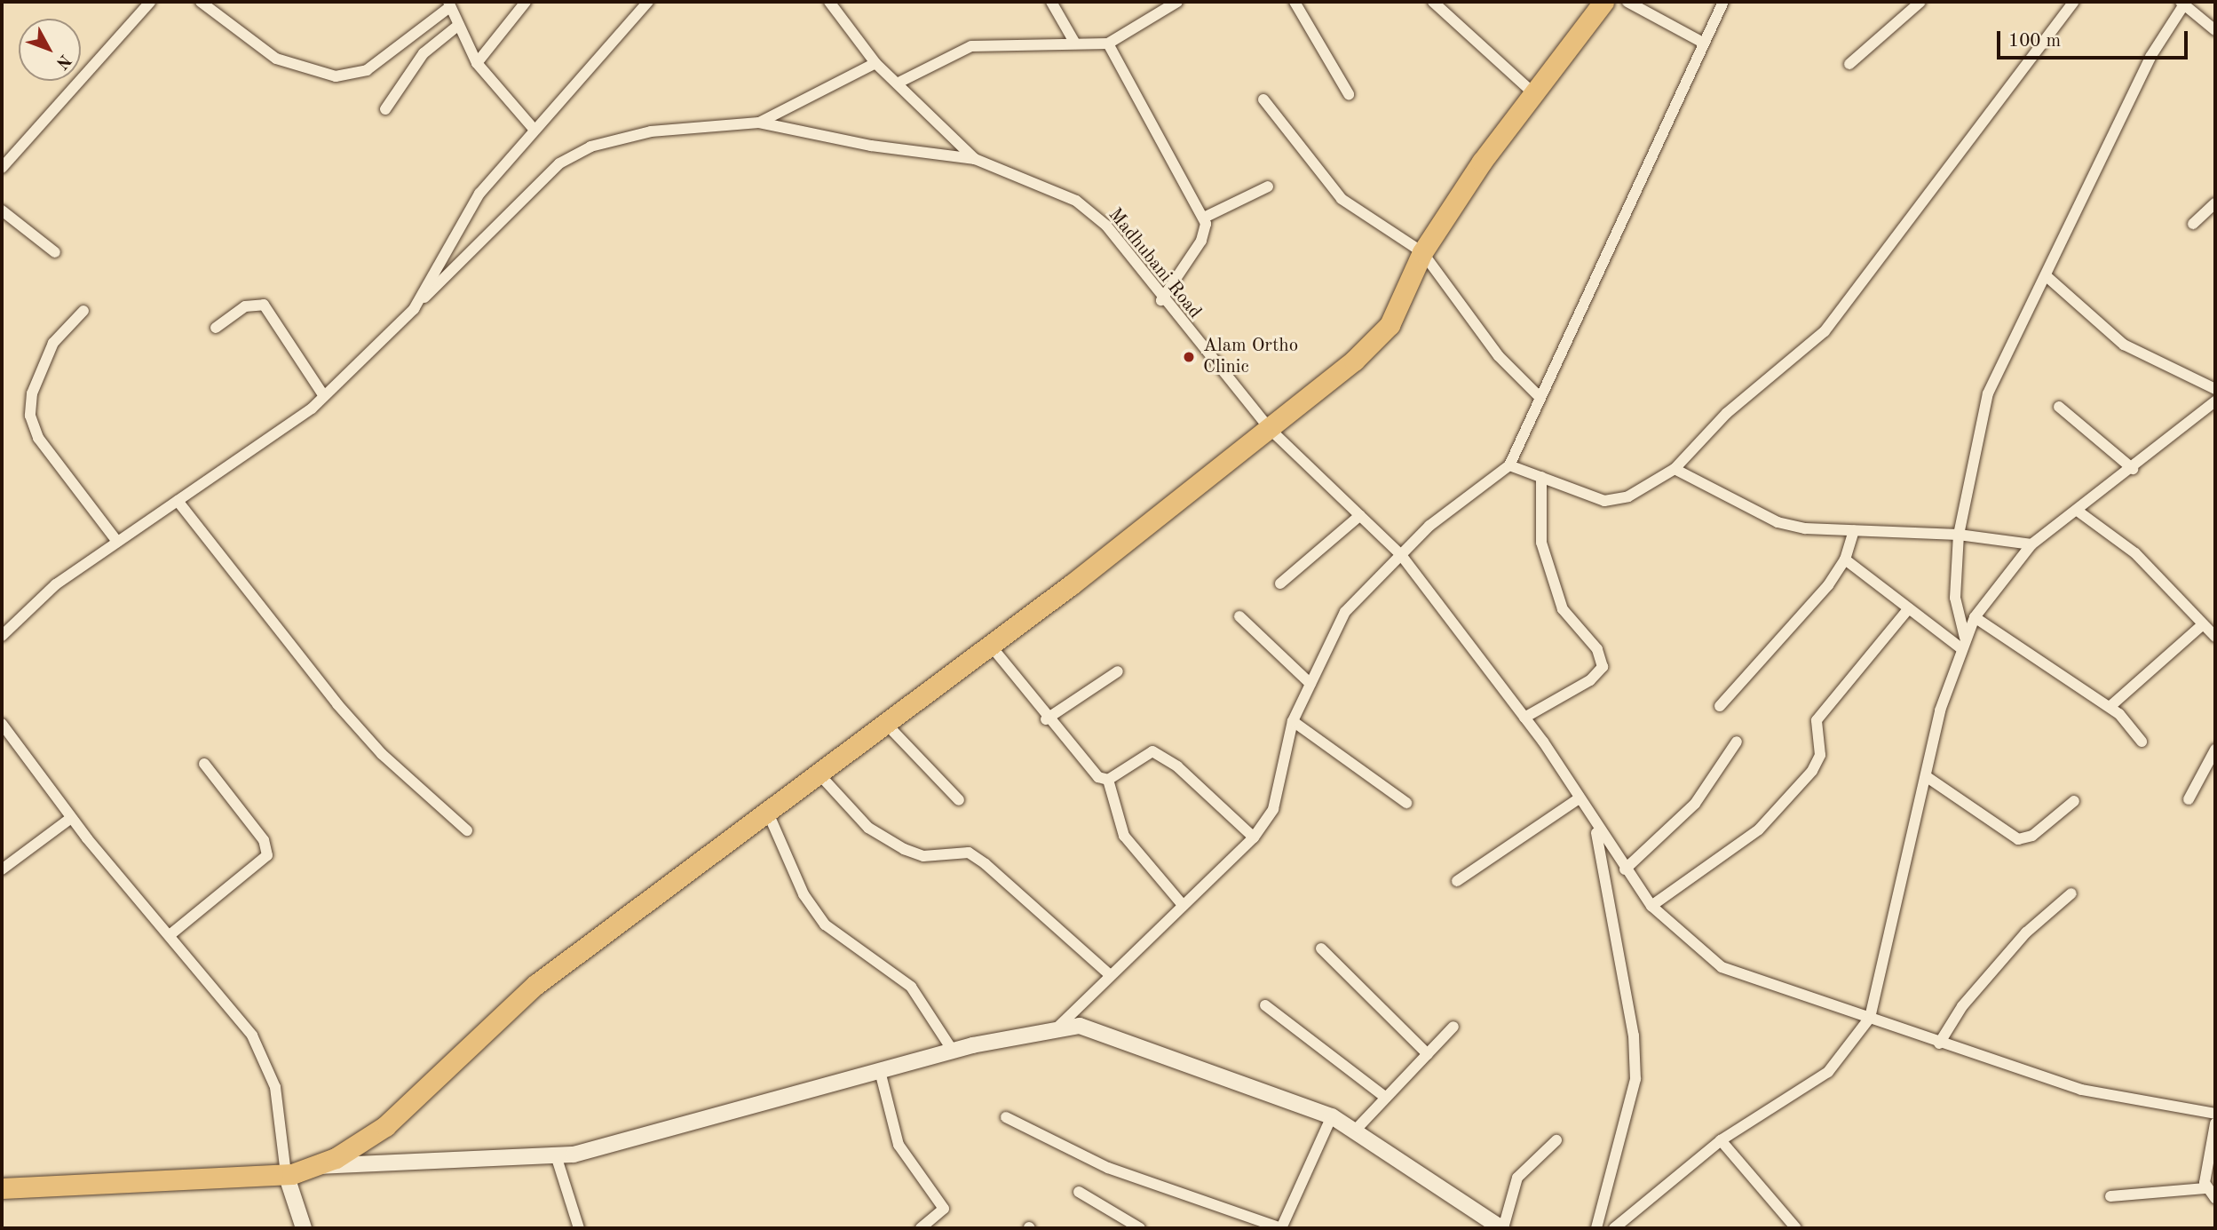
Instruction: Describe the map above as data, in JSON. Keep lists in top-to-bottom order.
{
  "streets": {
    "street": ["Madhubani Road"]
  },
  "places": ["Alam Ortho Clinic"],
  "scale_bar": "100 m",
  "north": "bottom right"
}
